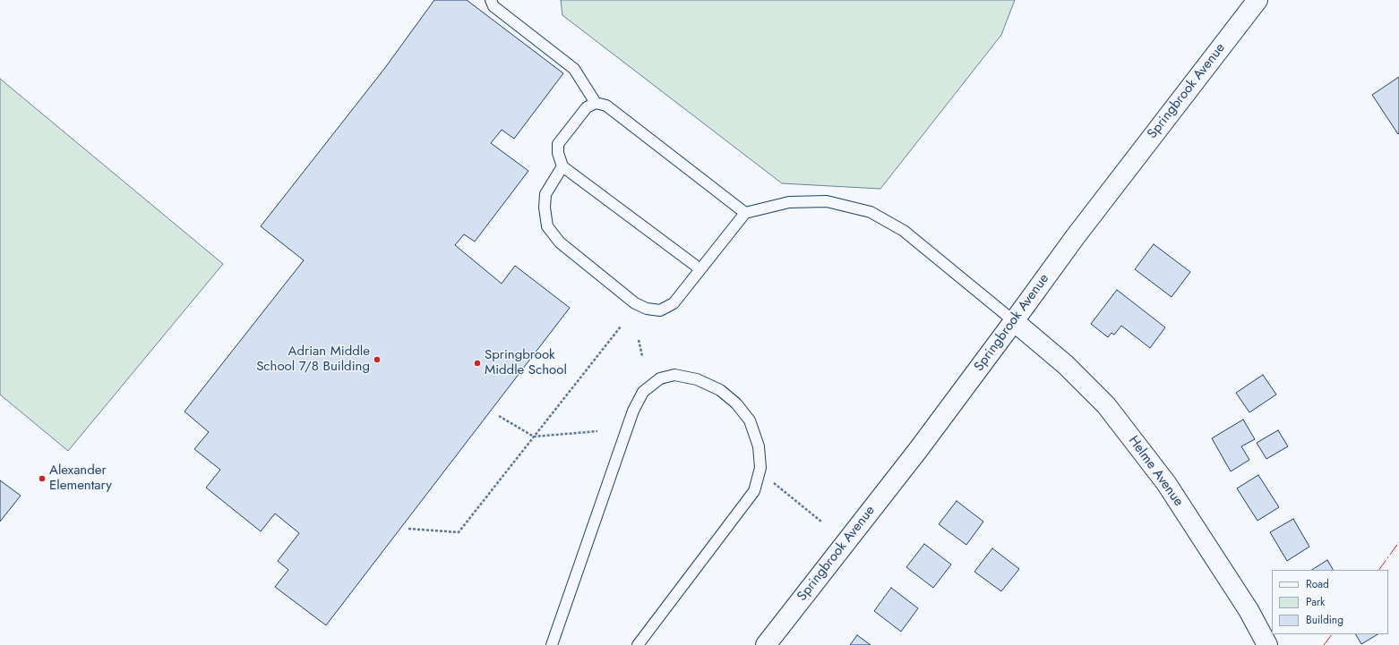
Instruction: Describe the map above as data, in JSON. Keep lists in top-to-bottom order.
{
  "streets": {
    "street": ["Springbrook Avenue", "Helme Avenue"]
  },
  "crossings": [
    ["Springbrook Avenue", "Helme Avenue"]
  ],
  "places": ["Adrian Middle School 7/8 Building", "Springbrook Middle School", "Alexander Elementary"],
  "legend": ["Road", "Park", "Building"]
}
